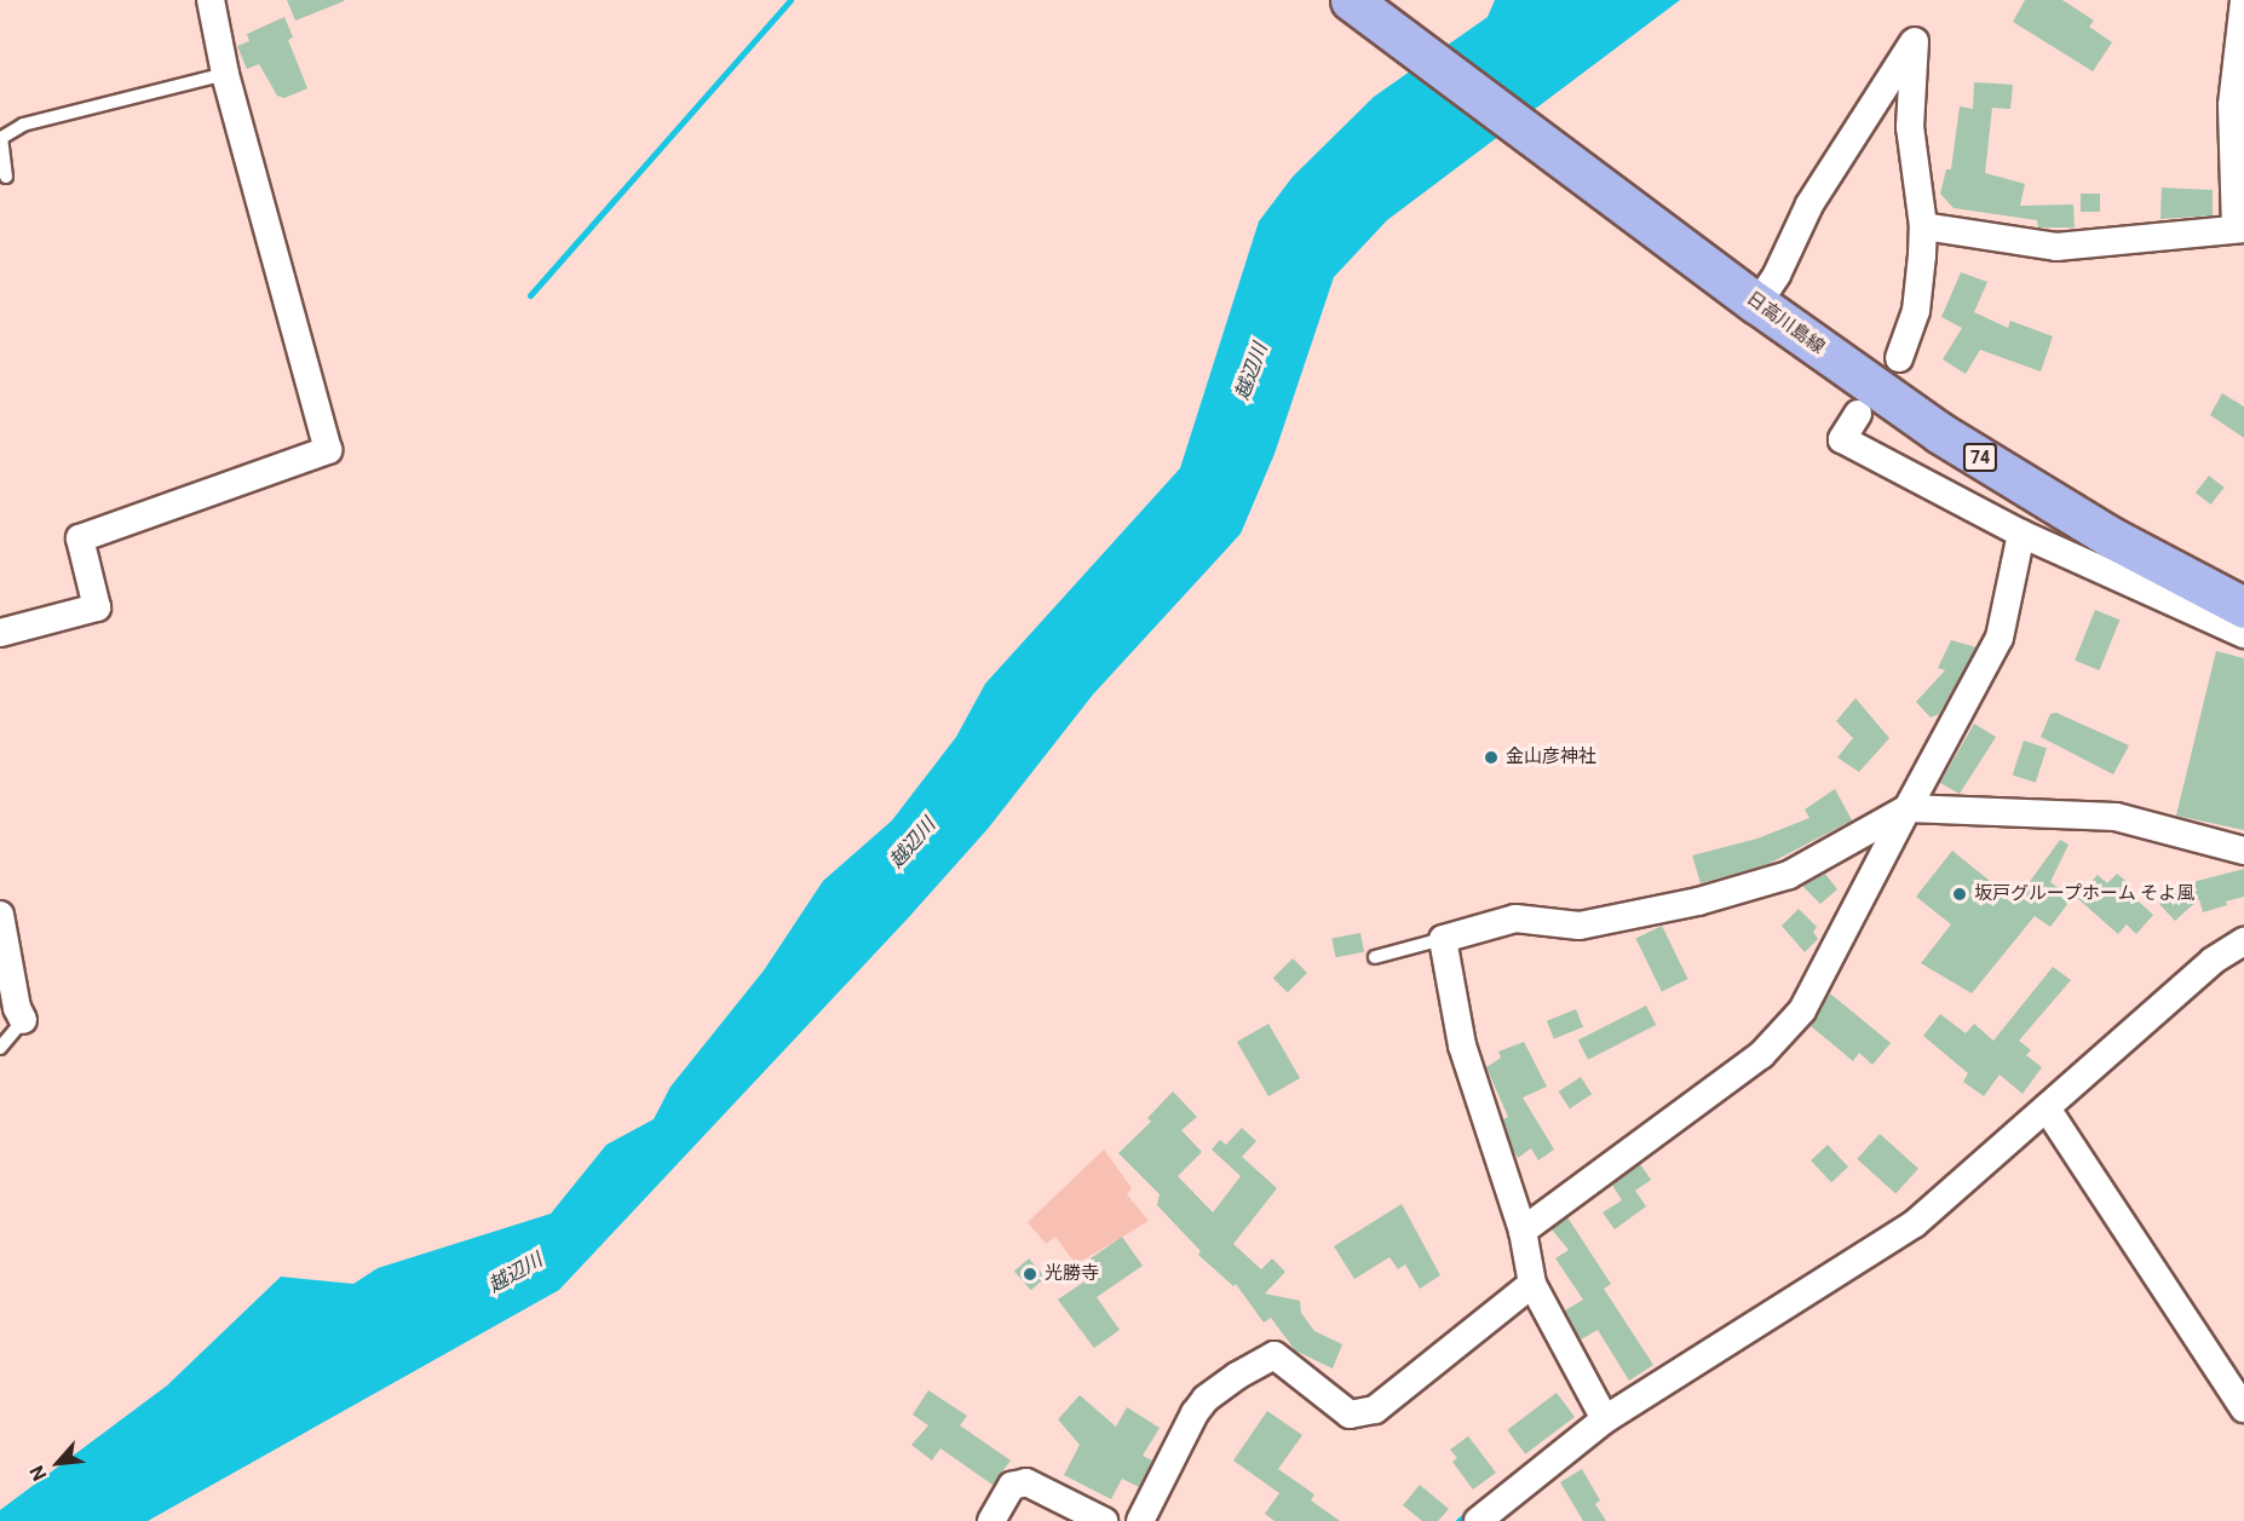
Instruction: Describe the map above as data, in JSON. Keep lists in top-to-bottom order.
{
  "streets": {
    "main road": ["日高川島線", "74"]
  },
  "water": ["越辺川"],
  "places": ["金山彦神社", "坂戸グループホーム そよ風", "光勝寺"],
  "north": "bottom left"
}
